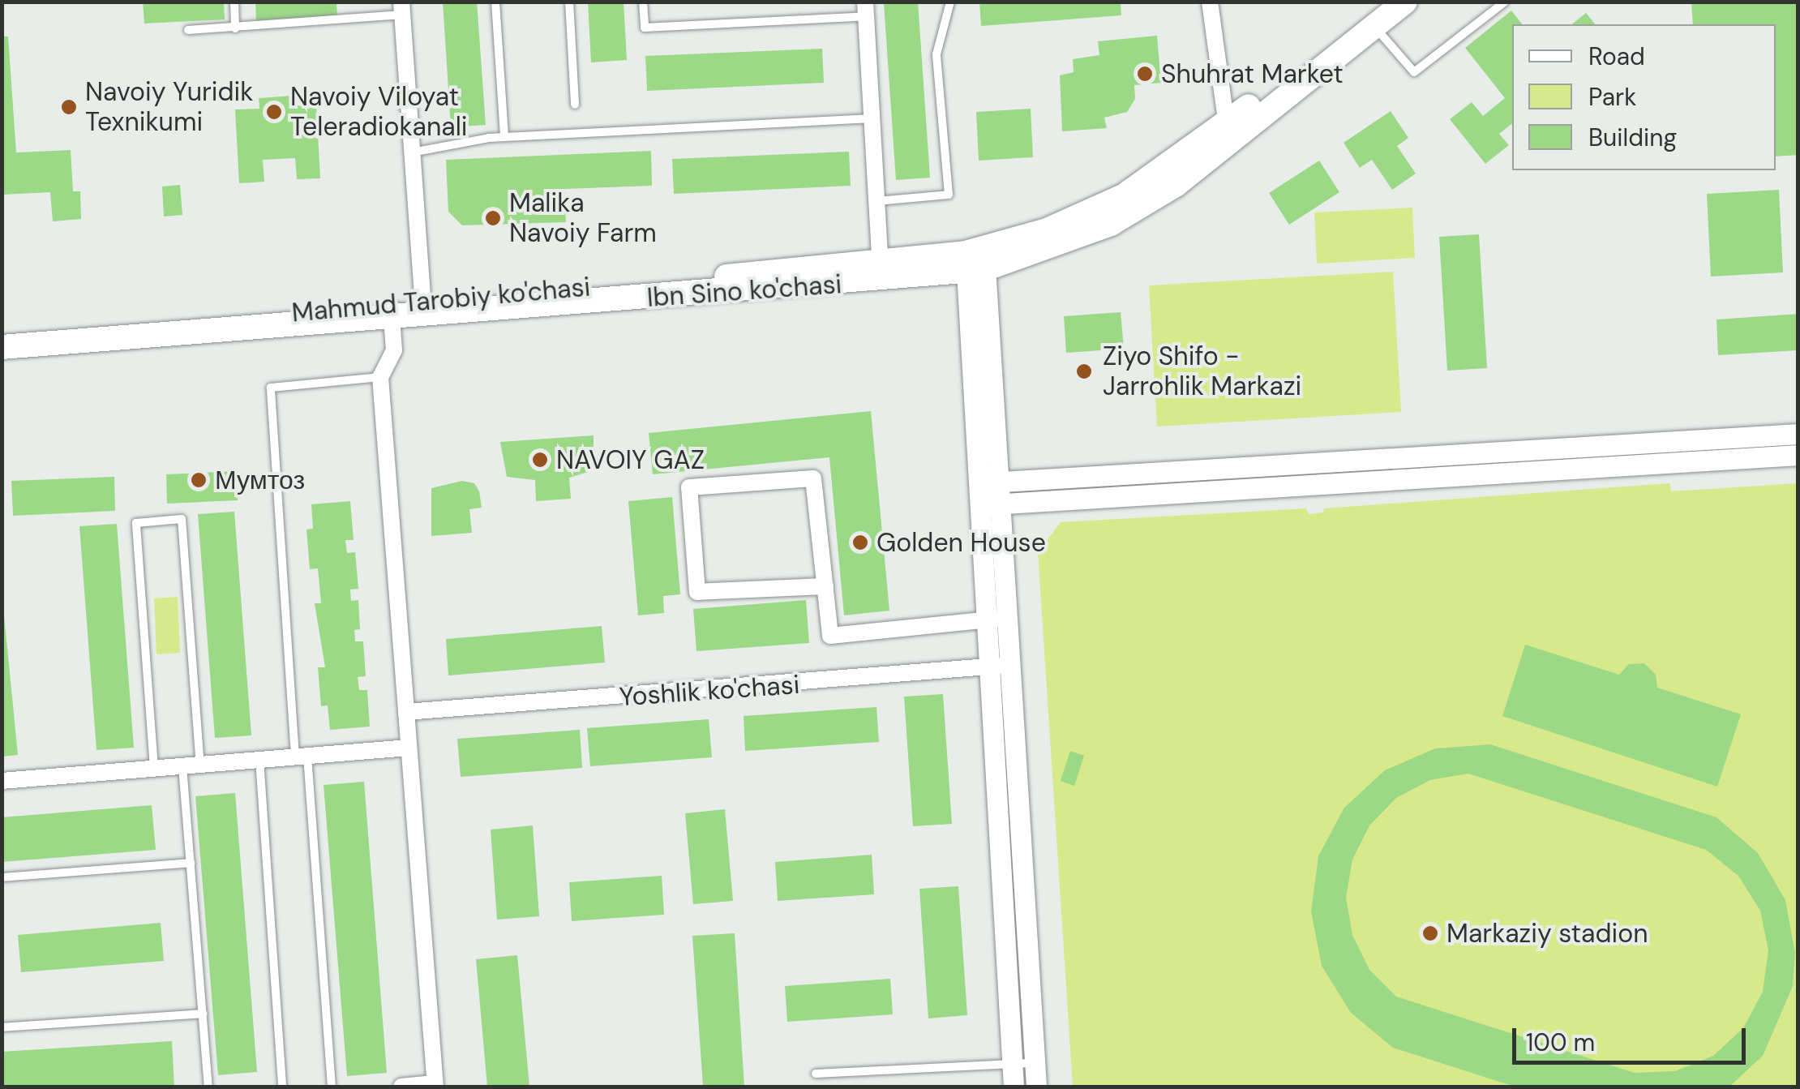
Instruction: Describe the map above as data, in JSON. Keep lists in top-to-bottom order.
{
  "streets": {
    "main road": ["Mahmud Tarobiy ko'chasi"],
    "street": ["Yoshlik ko'chasi"]
  },
  "places": [
    "Shuhrat Market",
    "Navoiy Yuridik Texnikumi",
    "Navoiy Viloyat Teleradiokanali",
    "Malika Navoiy Farm",
    "Ziyo Shifo - Jarrohlik Markazi",
    "NAVOIY GAZ",
    "Мумтоз",
    "Golden House",
    "Markaziy stadion"
  ],
  "legend": ["Road", "Park", "Building"],
  "scale_bar": "100 m"
}
